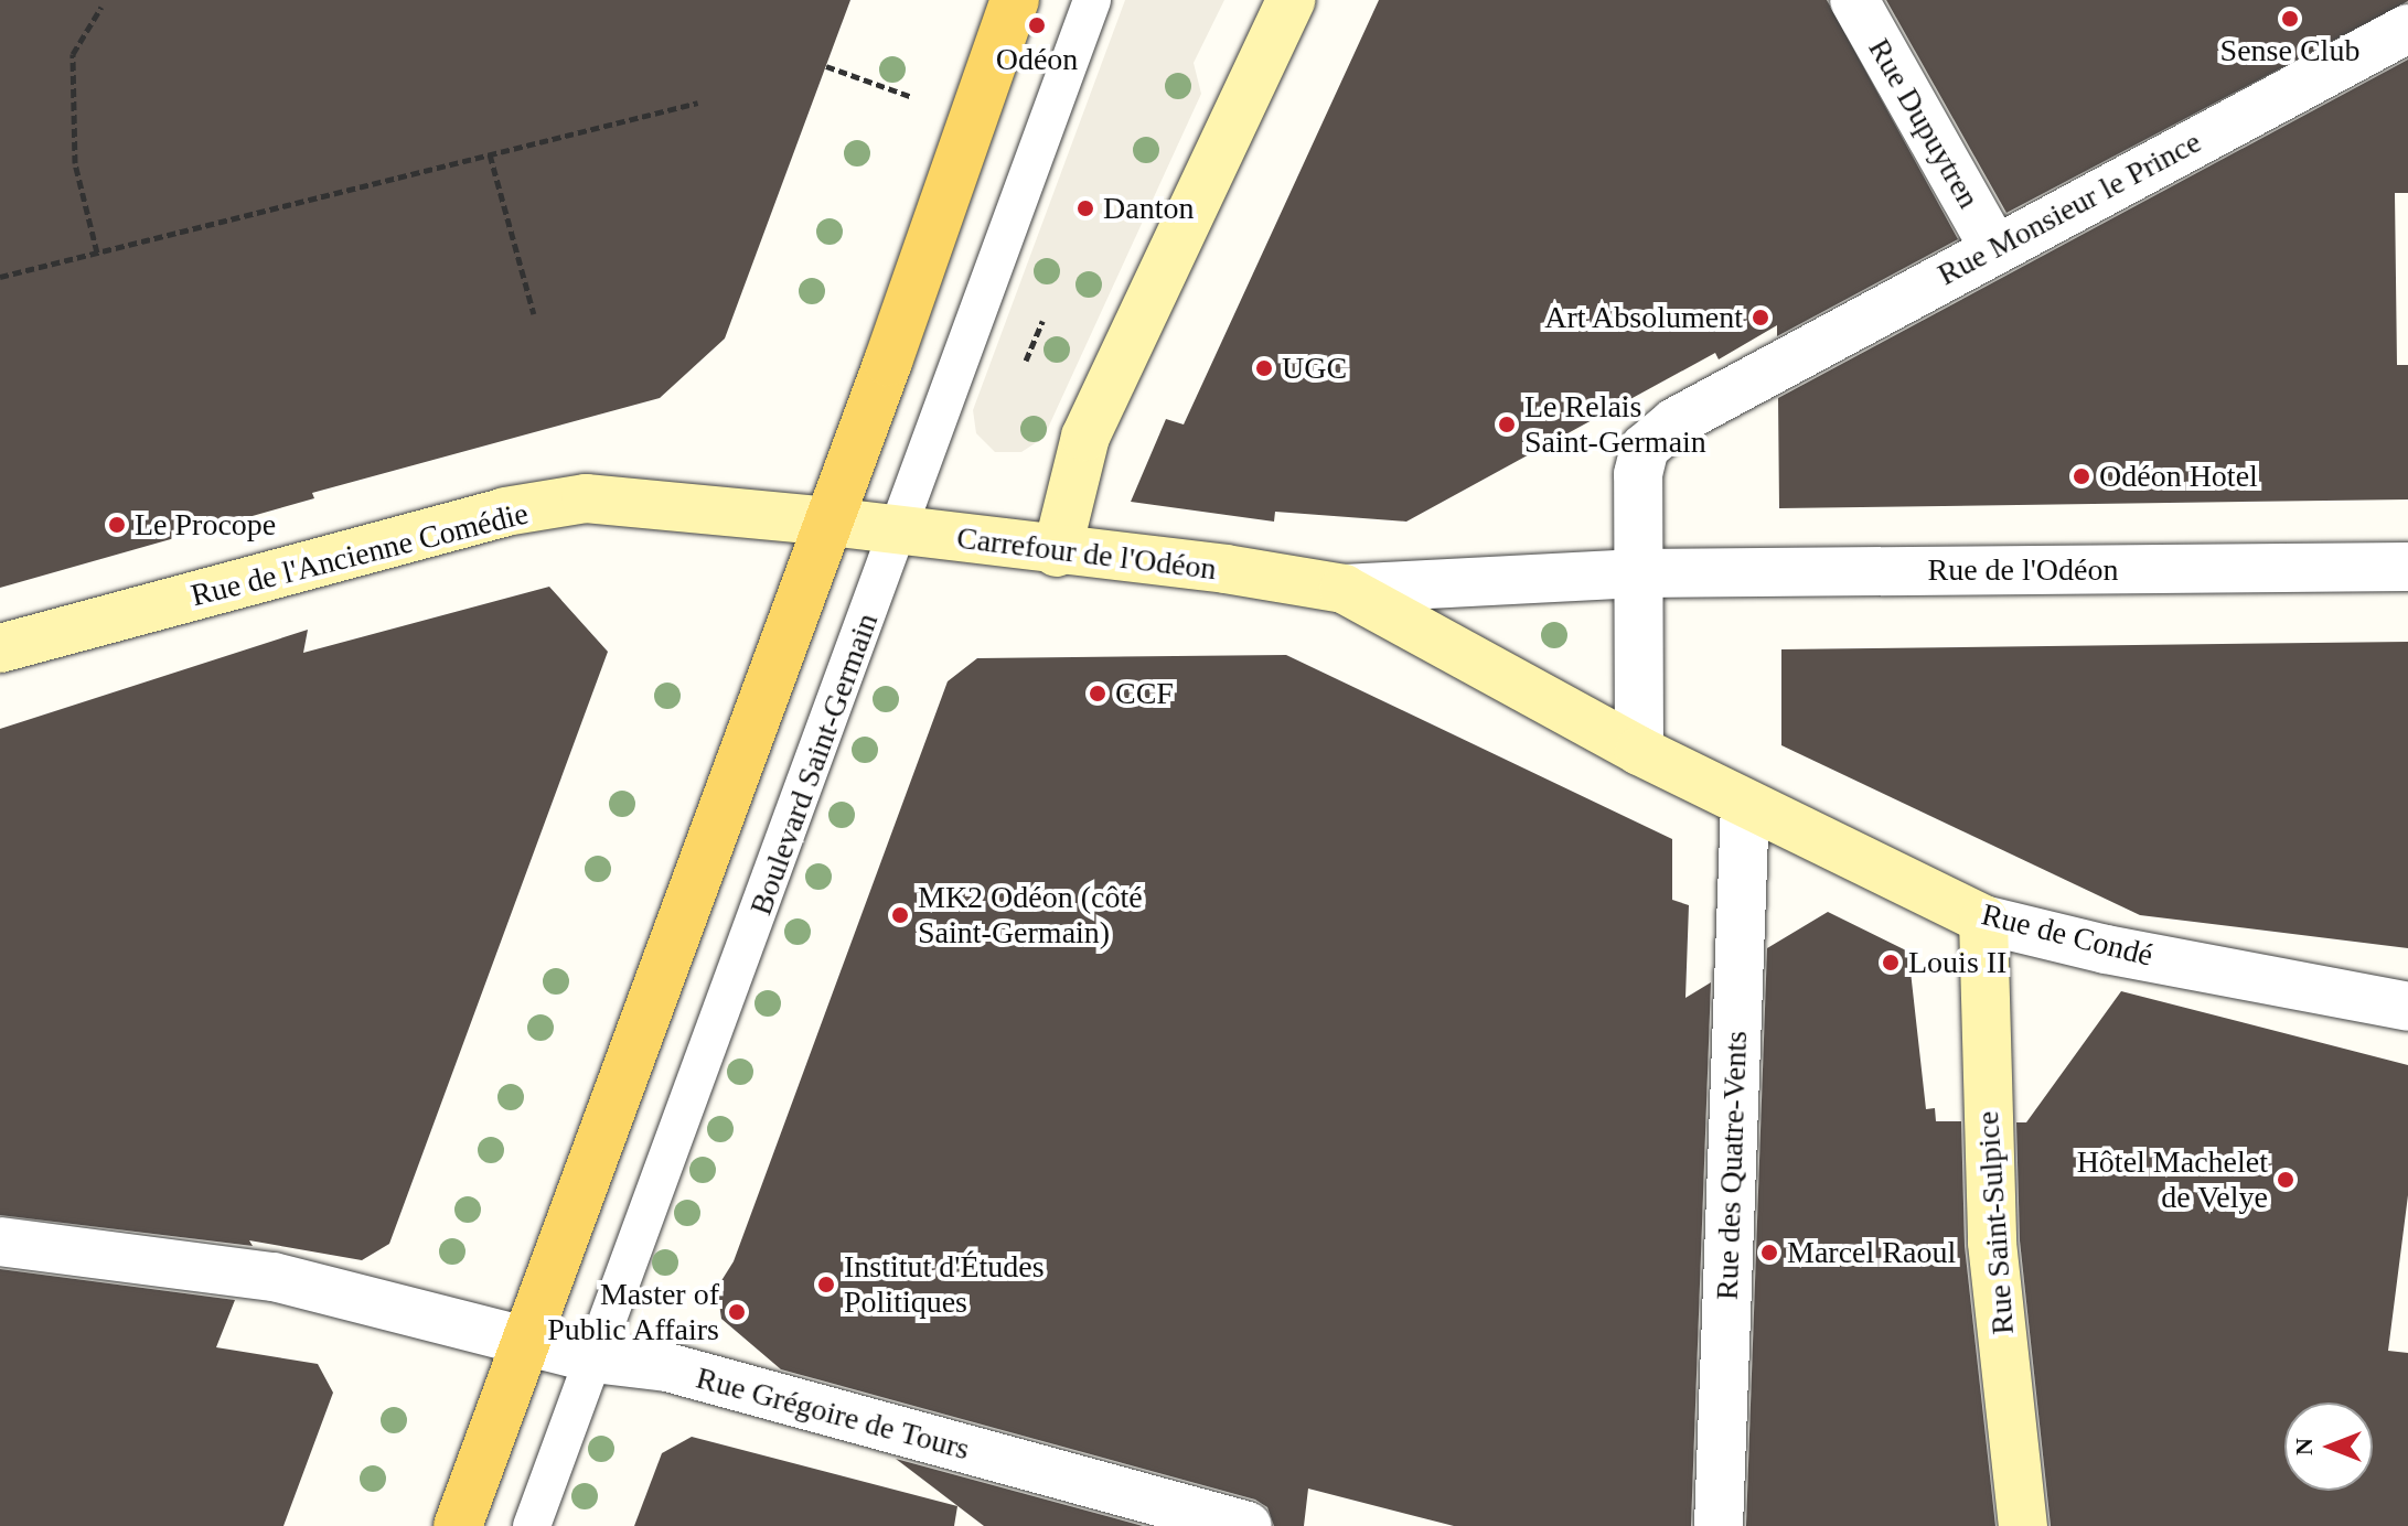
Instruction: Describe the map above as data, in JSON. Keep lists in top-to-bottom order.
{
  "streets": {
    "street": [
      "Rue Dupuytren",
      "Rue Monsieur le Prince",
      "Carrefour de l'Odéon",
      "Rue de l'Ancienne Comédie",
      "Rue de l'Odéon",
      "Rue de Condé",
      "Rue des Quatre-Vents",
      "Rue Saint-Sulpice",
      "Rue Grégoire de Tours"
    ],
    "lane": ["Boulevard Saint-Germain"]
  },
  "crossings": [
    ["Rue Dupuytren", "Rue Monsieur le Prince"],
    ["Rue Monsieur le Prince", "Carrefour de l'Odéon"],
    ["Rue Monsieur le Prince", "Rue de l'Odéon"],
    ["Carrefour de l'Odéon", "Rue de l'Ancienne Comédie"],
    ["Carrefour de l'Odéon", "Rue de l'Odéon"],
    ["Carrefour de l'Odéon", "Boulevard Saint-Germain"],
    ["Carrefour de l'Odéon", "Rue de Condé"],
    ["Carrefour de l'Odéon", "Rue des Quatre-Vents"],
    ["Boulevard Saint-Germain", "Rue Grégoire de Tours"],
    ["Rue de Condé", "Rue des Quatre-Vents"],
    ["Rue de Condé", "Rue Saint-Sulpice"]
  ],
  "places": [
    "Sense Club",
    "Odéon",
    "Danton",
    "Art Absolument",
    "UGC",
    "Le Relais Saint-Germain",
    "Odéon Hotel",
    "Le Procope",
    "CCF",
    "MK2 Odéon (côté Saint-Germain)",
    "Louis II",
    "Hôtel Machelet de Velye",
    "Marcel Raoul",
    "Institut d'Études Politiques",
    "Master of Public Affairs"
  ],
  "north": "left"
}
